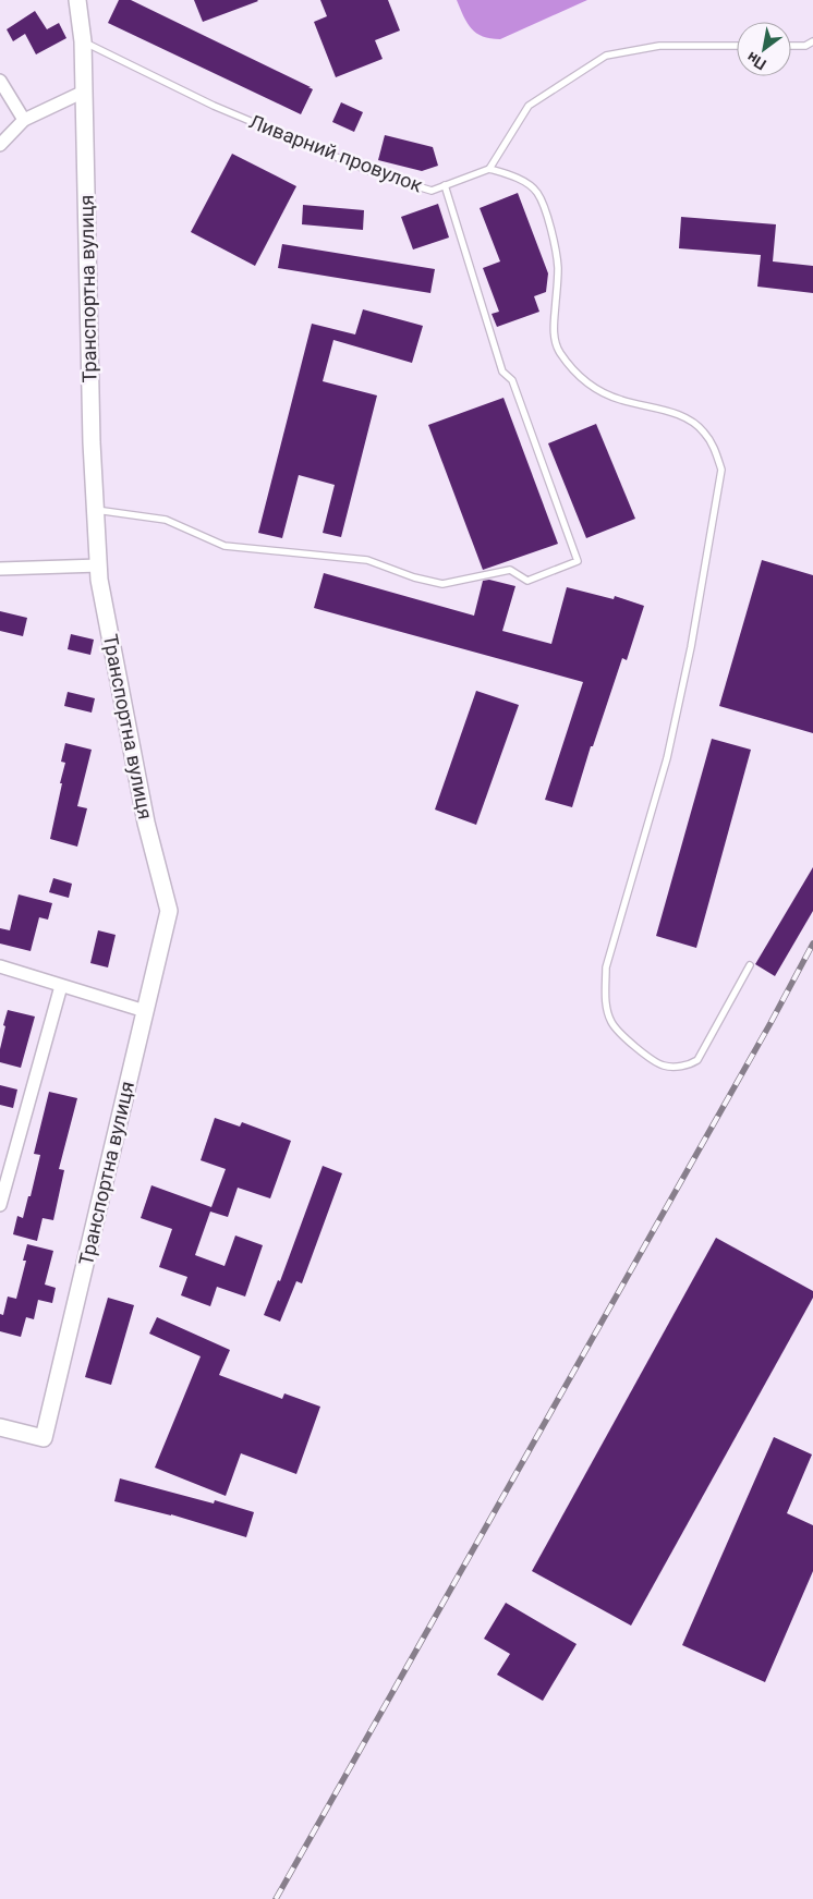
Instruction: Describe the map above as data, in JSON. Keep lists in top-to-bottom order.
{
  "streets": {
    "street": ["Транспортна вулиця"],
    "lane": ["Ливарний провулок"]
  },
  "crossings": [
    ["Ливарний провулок", "Транспортна вулиця"]
  ],
  "north": "bottom left"
}
